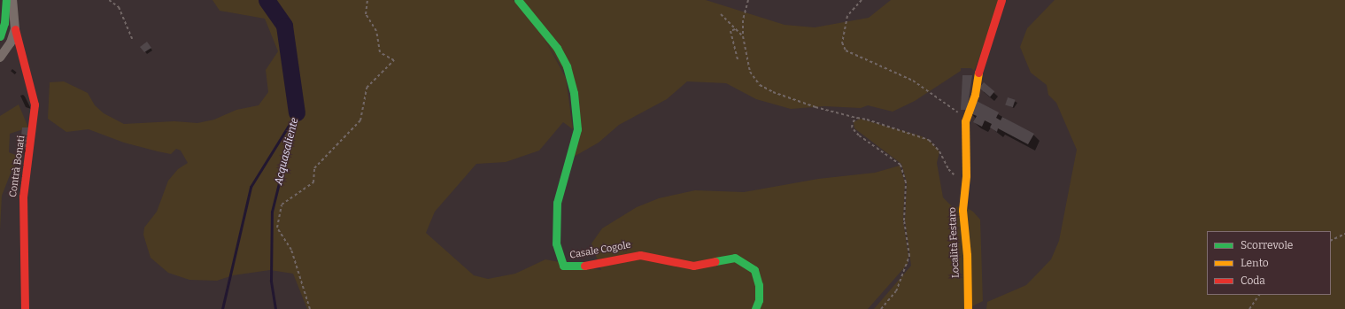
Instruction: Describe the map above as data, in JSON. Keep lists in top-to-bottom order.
{
  "streets": {
    "street": ["Contrà Bonati", "Località Festaro", "Casale Cogole"]
  },
  "water": ["Acquasaliente"],
  "legend": ["Scorrevole", "Lento", "Coda"]
}
